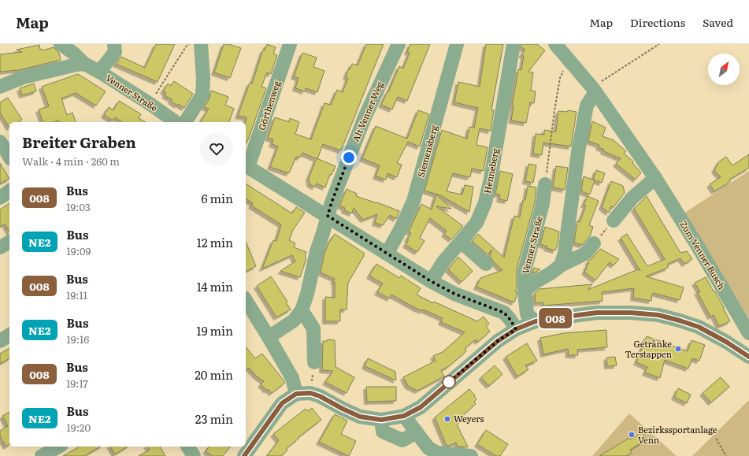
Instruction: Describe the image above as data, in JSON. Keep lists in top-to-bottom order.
{
  "streets": {
    "street": [
      "Venner Straße",
      "Görthenweg",
      "Alt Venner Weg",
      "Siemensberg",
      "Henneberg",
      "Zum Venner Busch"
    ]
  },
  "places": ["Getränke Terstappen", "Weyers", "Bezirkssportanlage Venn"],
  "lines": ["bus line 008"],
  "north": "top right",
  "page": {
    "header": "Map",
    "nav": ["Map", "Directions", "Saved"],
    "on_map": "008",
    "heading": ["Breiter Graben", "Walk · 4 min · 260 m"],
    "list": [
      {
        "mark": "008",
        "name": "Bus",
        "note": "19:03",
        "value": "6 min"
      },
      {
        "mark": "NE2",
        "name": "Bus",
        "note": "19:09",
        "value": "12 min"
      },
      {
        "mark": "008",
        "name": "Bus",
        "note": "19:11",
        "value": "14 min"
      },
      {
        "mark": "NE2",
        "name": "Bus",
        "note": "19:16",
        "value": "19 min"
      },
      {
        "mark": "008",
        "name": "Bus",
        "note": "19:17",
        "value": "20 min"
      },
      {
        "mark": "NE2",
        "name": "Bus",
        "note": "19:20",
        "value": "23 min"
      }
    ]
  }
}
